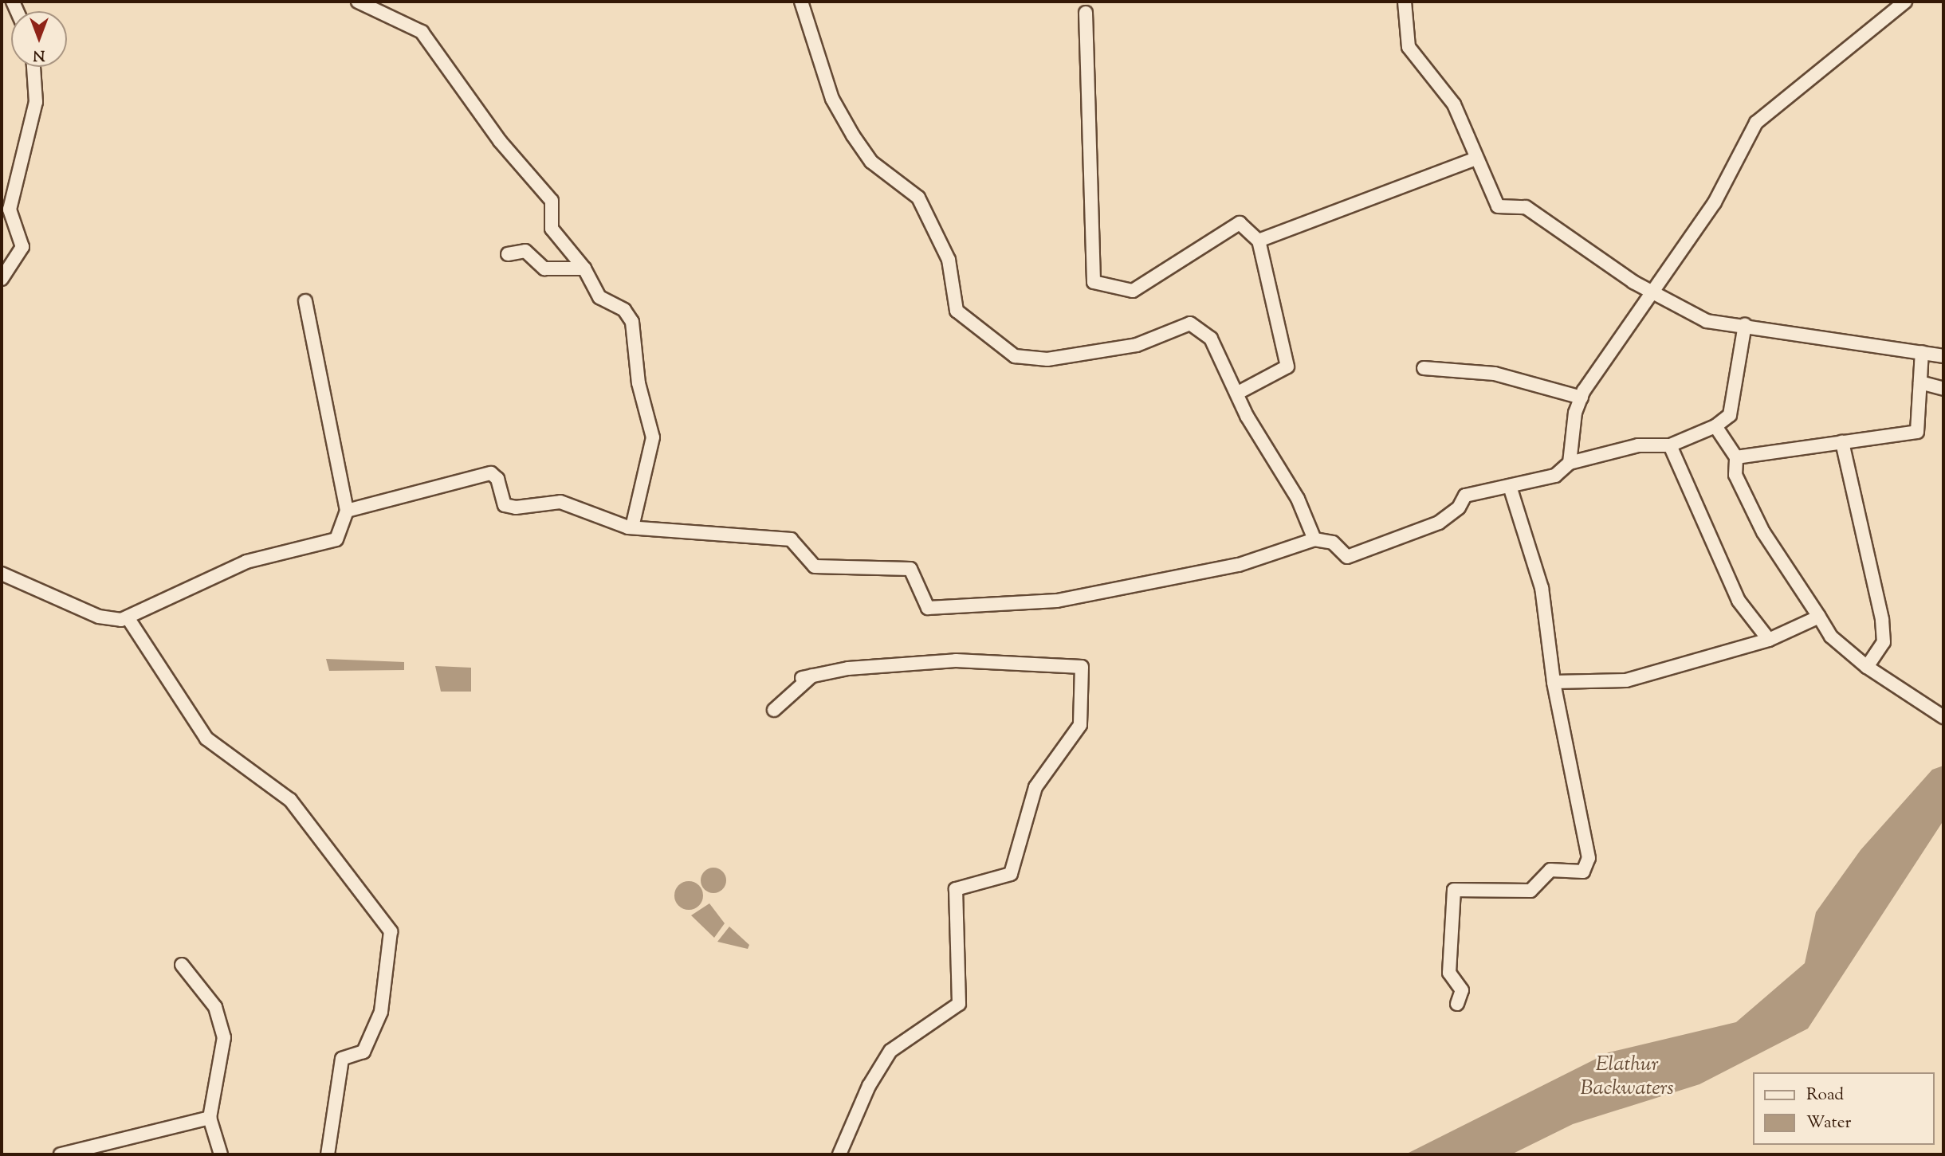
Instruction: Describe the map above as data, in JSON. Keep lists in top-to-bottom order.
{
  "water": ["Elathur Backwaters"],
  "legend": ["Road", "Water"],
  "north": "bottom"
}
